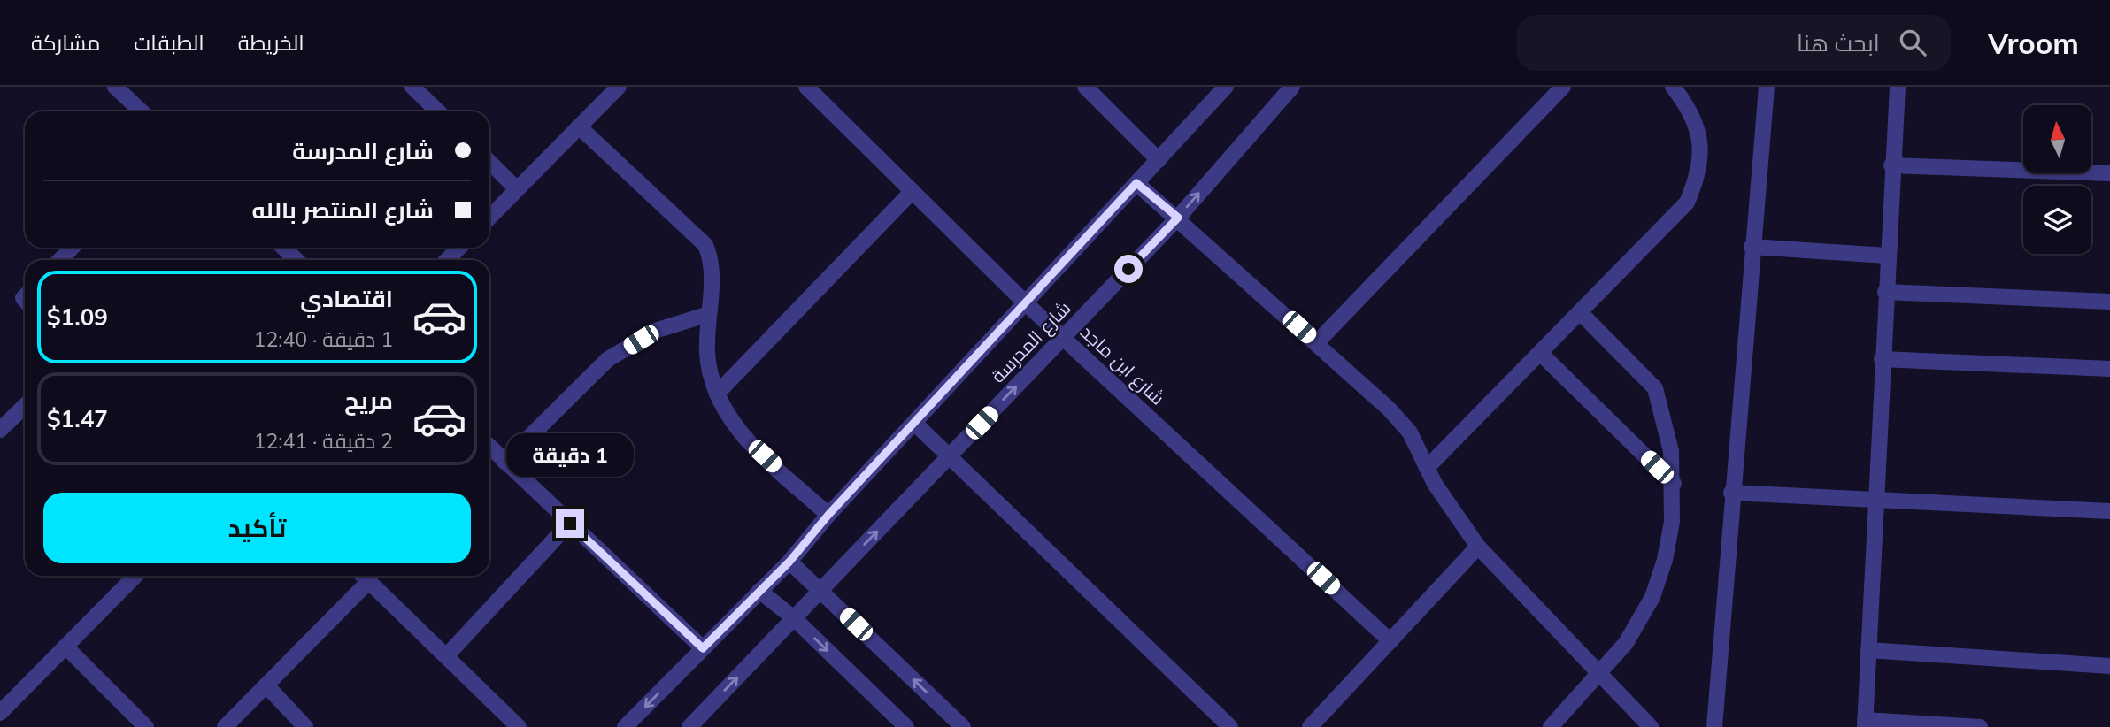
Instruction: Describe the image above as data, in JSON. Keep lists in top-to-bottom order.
{
  "streets": {
    "street": ["شارع المدرسة", "شارع ابن ماجد"]
  },
  "crossings": [
    ["شارع المدرسة", "شارع ابن ماجد"]
  ],
  "north": "top",
  "page": {
    "header": "Vroom",
    "search": "ابحث هنا",
    "nav": ["الخريطة", "الطبقات", "مشاركة"],
    "banner": ["شارع المدرسة", "شارع المنتصر بالله"],
    "list": [
      {
        "name": "اقتصادي",
        "note": "1 دقيقة · 12:40",
        "value": "$1.09"
      },
      {
        "name": "مريح",
        "note": "2 دقيقة · 12:41",
        "value": "$1.47"
      }
    ],
    "bubble": "1 دقيقة",
    "buttons": "تأكيد"
  }
}
